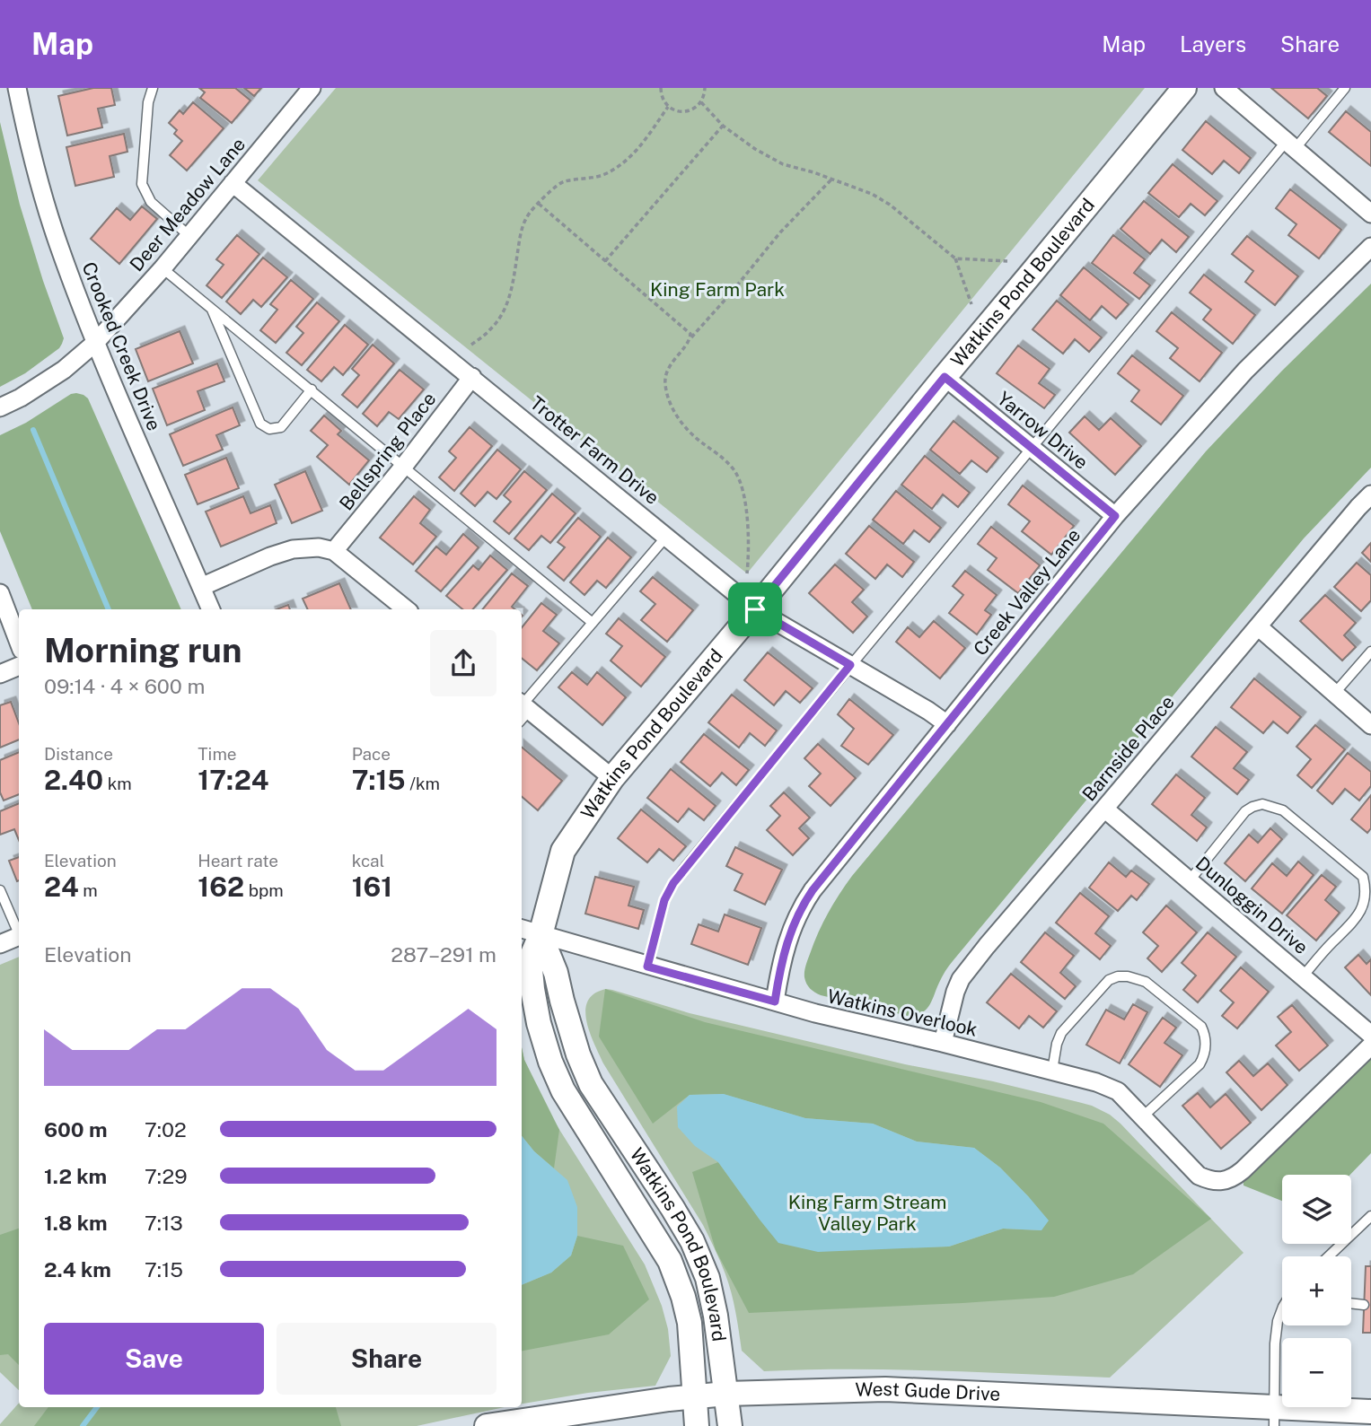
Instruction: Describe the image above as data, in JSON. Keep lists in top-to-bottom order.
{
  "streets": {
    "street": [
      "Deer Meadow Lane",
      "Watkins Pond Boulevard",
      "Crooked Creek Drive",
      "Yarrow Drive",
      "Trotter Farm Drive",
      "Bellspring Place",
      "Creek Valley Lane",
      "Barnside Place",
      "Dunloggin Drive",
      "Watkins Overlook",
      "West Gude Drive"
    ]
  },
  "crossings": [
    ["Deer Meadow Lane", "Crooked Creek Drive"],
    ["Deer Meadow Lane", "Trotter Farm Drive"],
    ["Watkins Pond Boulevard", "Yarrow Drive"],
    ["Watkins Pond Boulevard", "Trotter Farm Drive"],
    ["Watkins Pond Boulevard", "Watkins Overlook"],
    ["Watkins Pond Boulevard", "West Gude Drive"],
    ["Yarrow Drive", "Creek Valley Lane"],
    ["Trotter Farm Drive", "Bellspring Place"],
    ["Trotter Farm Drive", "Creek Valley Lane"],
    ["Creek Valley Lane", "Watkins Overlook"],
    ["Barnside Place", "Dunloggin Drive"],
    ["Barnside Place", "Watkins Overlook"]
  ],
  "parks": ["King Farm Park", "King Farm Stream Valley Park"],
  "page": {
    "header": "Map",
    "nav": ["Map", "Layers", "Share"],
    "heading": ["Morning run", "09:14 · 4 × 600 m"],
    "stats": [
      ["Distance", "2.40 km"],
      ["Time", "17:24"],
      ["Pace", "7:15 /km"],
      ["Elevation", "24 m"],
      ["Heart rate", "162 bpm"],
      ["kcal", "161"]
    ],
    "chart": ["Elevation", "287–291 m"],
    "list": [
      {
        "name": "600 m",
        "note": "7:02"
      },
      {
        "name": "1.2 km",
        "note": "7:29"
      },
      {
        "name": "1.8 km",
        "note": "7:13"
      },
      {
        "name": "2.4 km",
        "note": "7:15"
      }
    ],
    "map_buttons": ["+", "−"],
    "buttons": ["Save", "Share"]
  }
}
